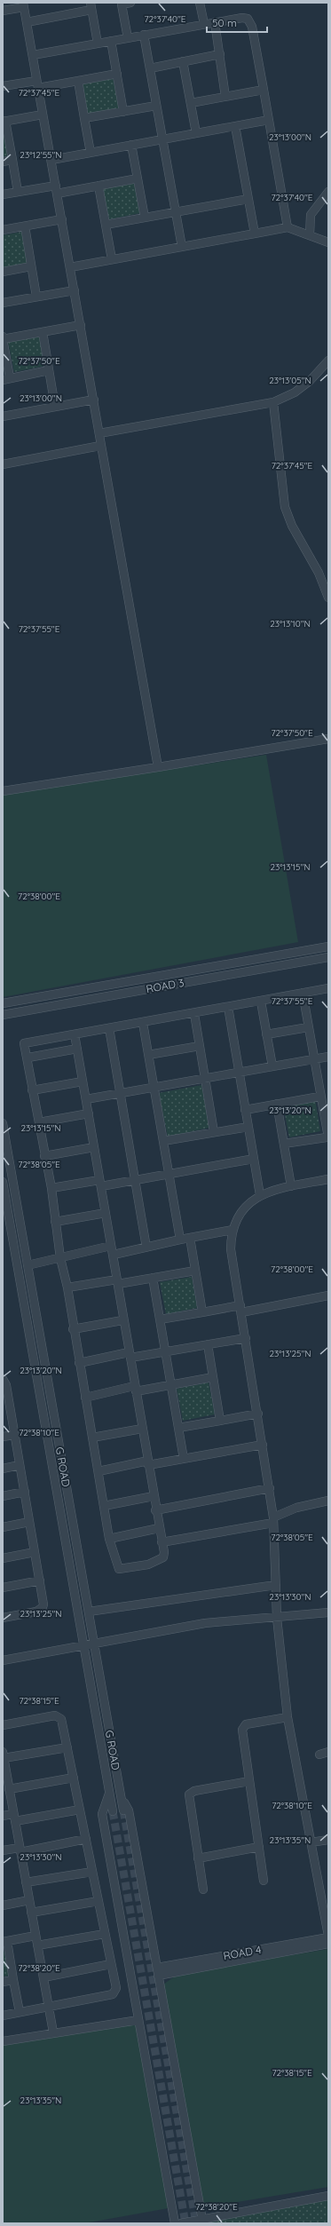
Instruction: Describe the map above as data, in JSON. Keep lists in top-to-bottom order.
{
  "streets": {
    "street": ["ROAD 3", "G ROAD", "ROAD 4"]
  },
  "scale_bar": "50 m",
  "coordinates": [
    "72°37'40\"E",
    "72°37'45\"E",
    "23°13'00\"N",
    "23°12'55\"N",
    "72°37'50\"E",
    "23°13'05\"N",
    "23°13'10\"N",
    "72°37'55\"E",
    "23°13'15\"N",
    "72°38'00\"E",
    "23°13'20\"N",
    "72°38'05\"E",
    "23°13'25\"N",
    "72°38'10\"E",
    "23°13'30\"N",
    "72°38'15\"E",
    "23°13'35\"N",
    "72°38'20\"E"
  ]
}
